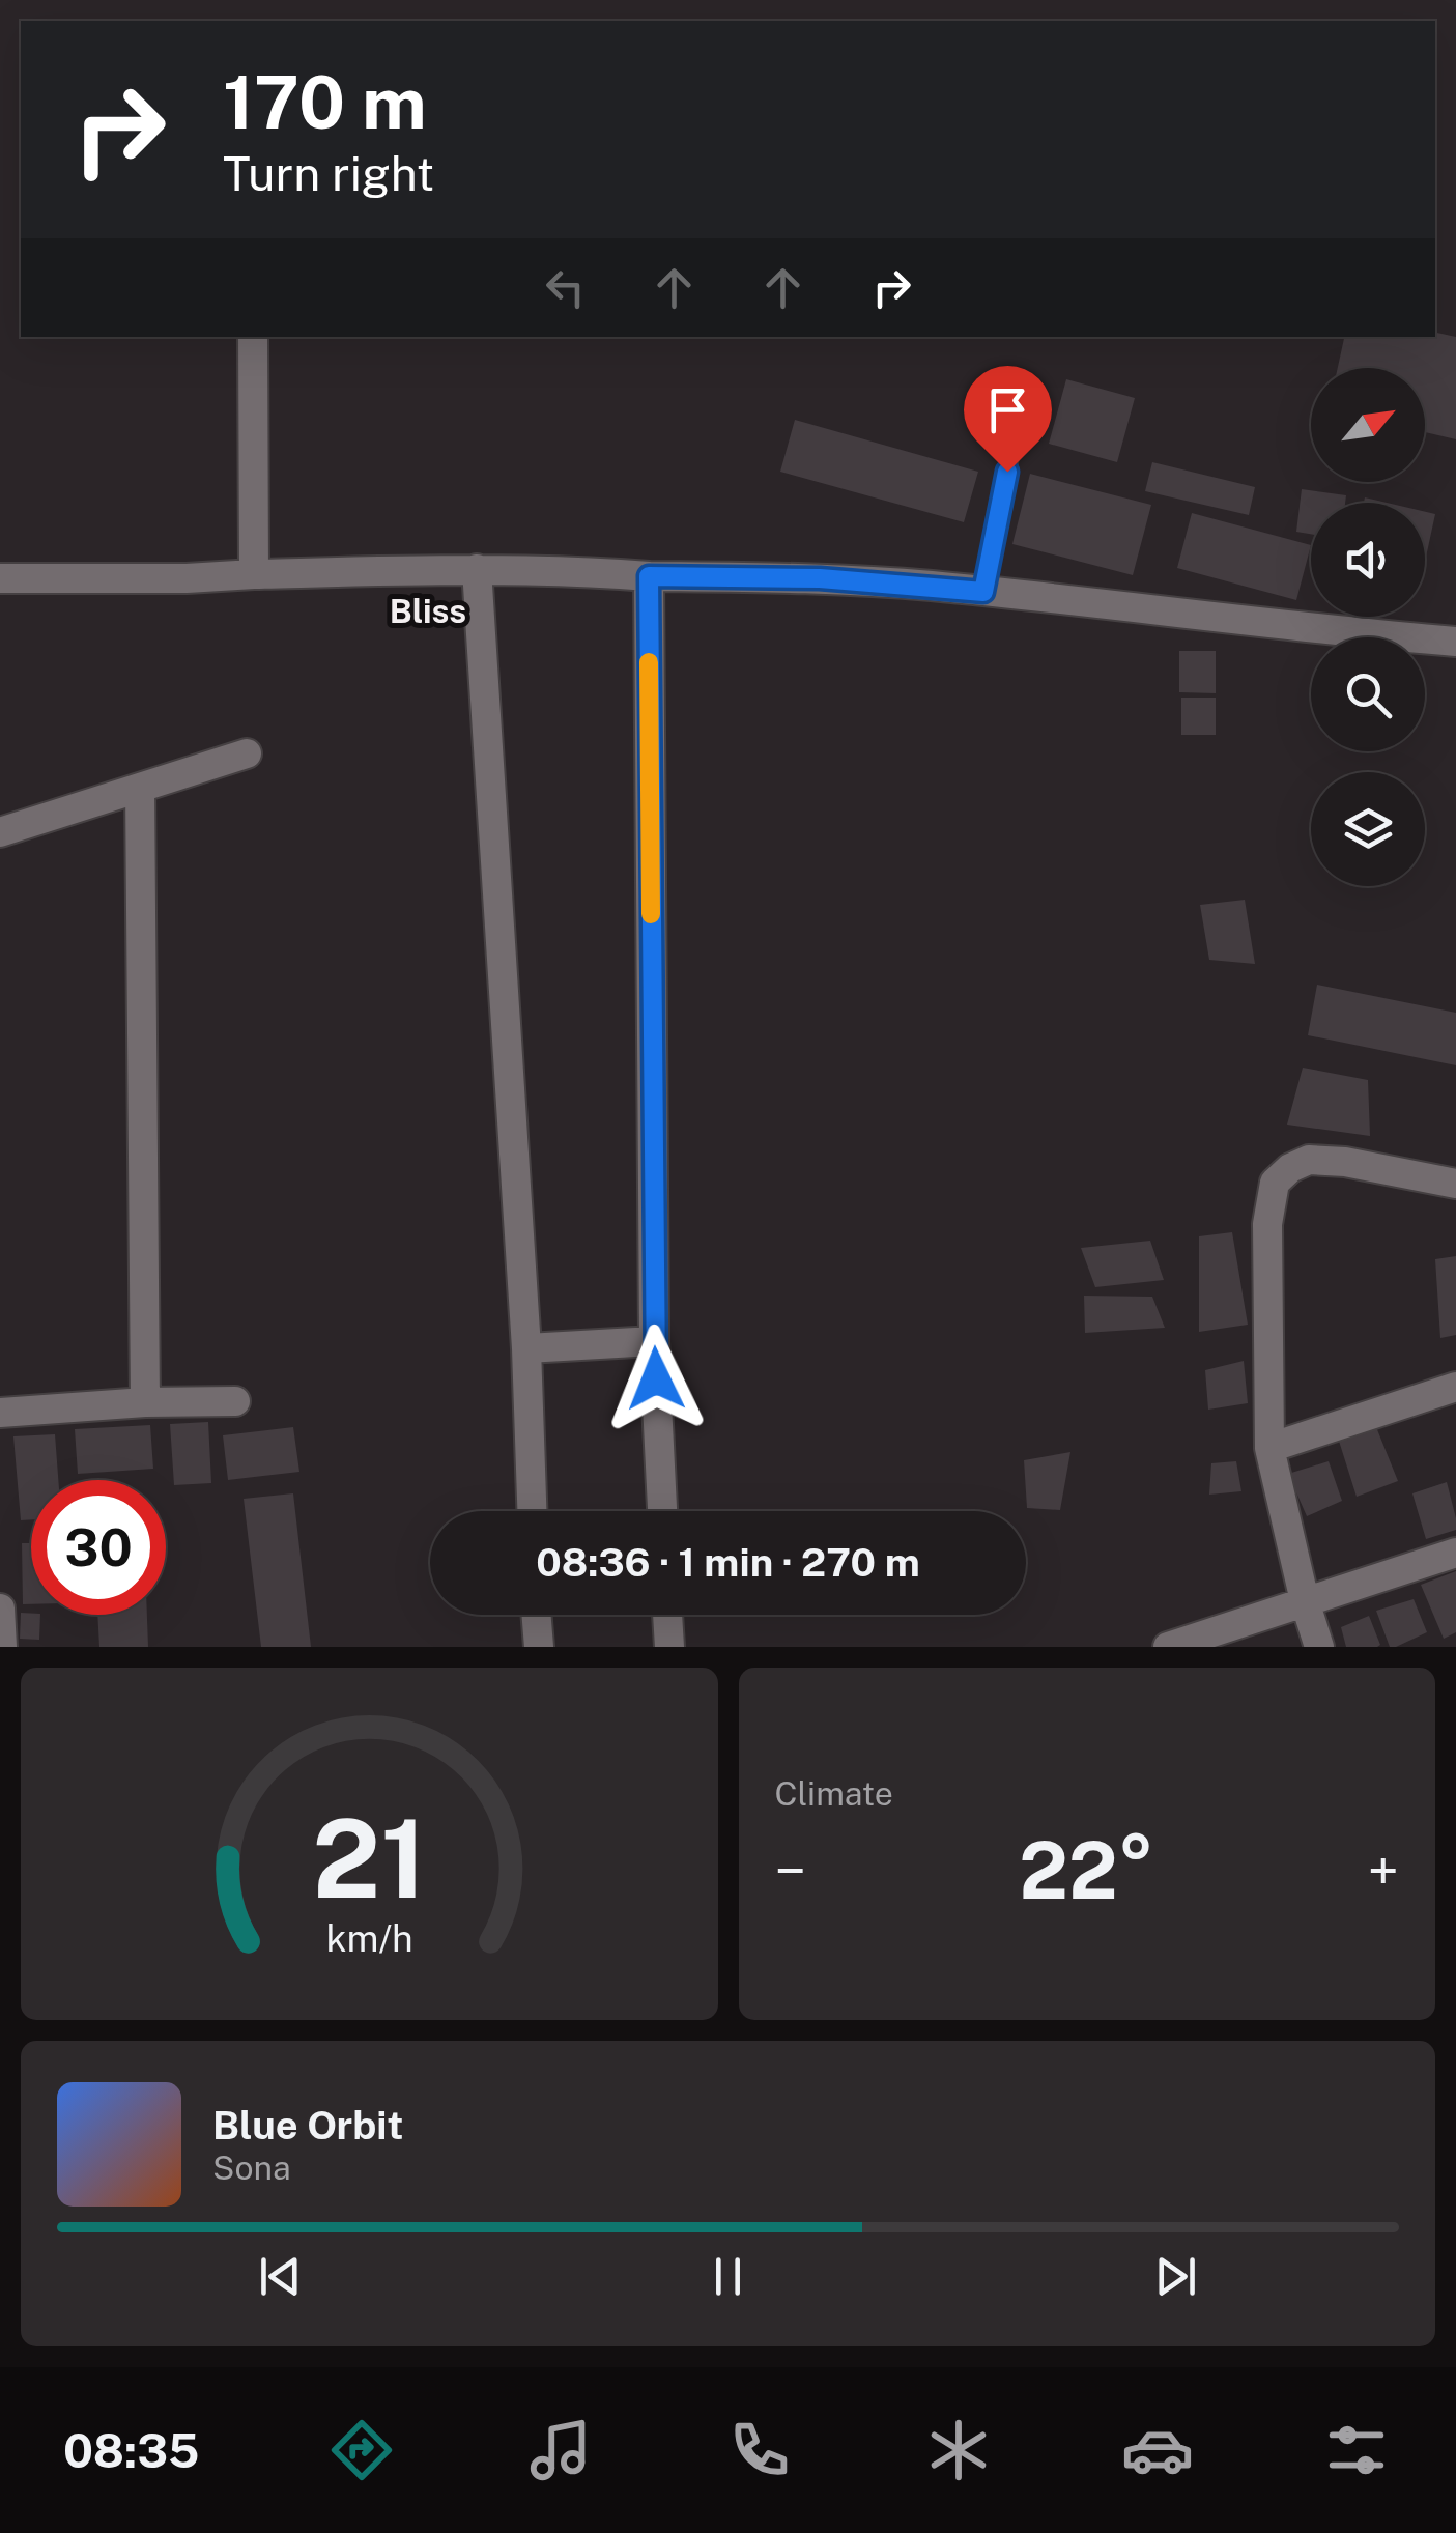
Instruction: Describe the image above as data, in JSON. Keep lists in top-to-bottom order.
{
  "districts": ["Bliss"],
  "north": "top right",
  "page": {
    "turn": ["170 m", "Turn right"],
    "limit": "30",
    "trip": "08:36 · 1 min · 270 m",
    "tile": "Climate",
    "heat": ["−", "22°", "+"],
    "song": ["Blue Orbit", "Sona"],
    "tabs": "08:35",
    "gauge": ["21", "km/h"]
  }
}
